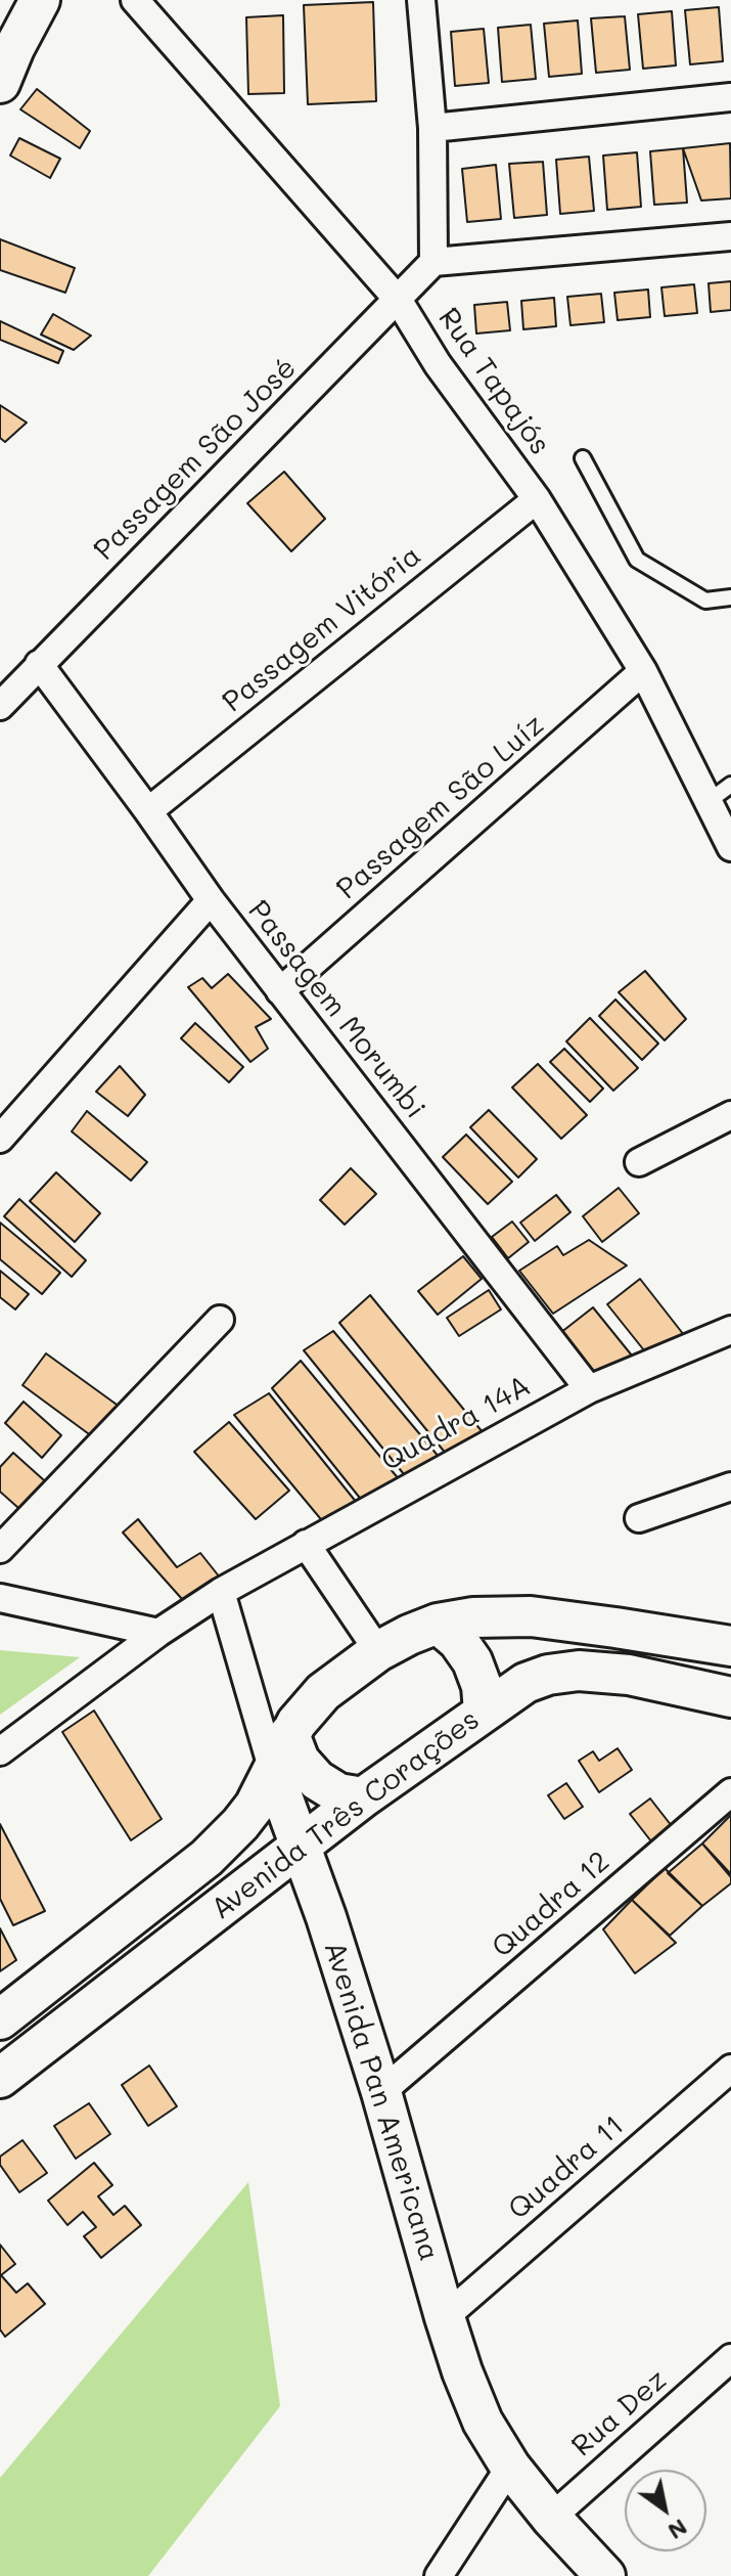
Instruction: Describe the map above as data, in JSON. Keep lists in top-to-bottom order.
{
  "streets": {
    "street": [
      "Rua Tapajós",
      "Passagem São José",
      "Passagem Vitória",
      "Passagem São Luíz",
      "Passagem Morumbi",
      "Quadra 14A",
      "Avenida Três Corações",
      "Quadra 12",
      "Avenida Pan Americana",
      "Quadra 11",
      "Rua Dez"
    ]
  },
  "crossings": [
    ["Rua Tapajós", "Passagem São José"],
    ["Rua Tapajós", "Passagem Vitória"],
    ["Rua Tapajós", "Passagem São Luíz"],
    ["Passagem São José", "Passagem Morumbi"],
    ["Passagem Vitória", "Passagem Morumbi"],
    ["Passagem São Luíz", "Passagem Morumbi"],
    ["Passagem Morumbi", "Quadra 14A"],
    ["Quadra 14A", "Avenida Pan Americana"],
    ["Avenida Três Corações", "Avenida Pan Americana"],
    ["Quadra 12", "Avenida Pan Americana"],
    ["Avenida Pan Americana", "Quadra 11"],
    ["Avenida Pan Americana", "Rua Dez"]
  ],
  "north": "bottom right"
}
